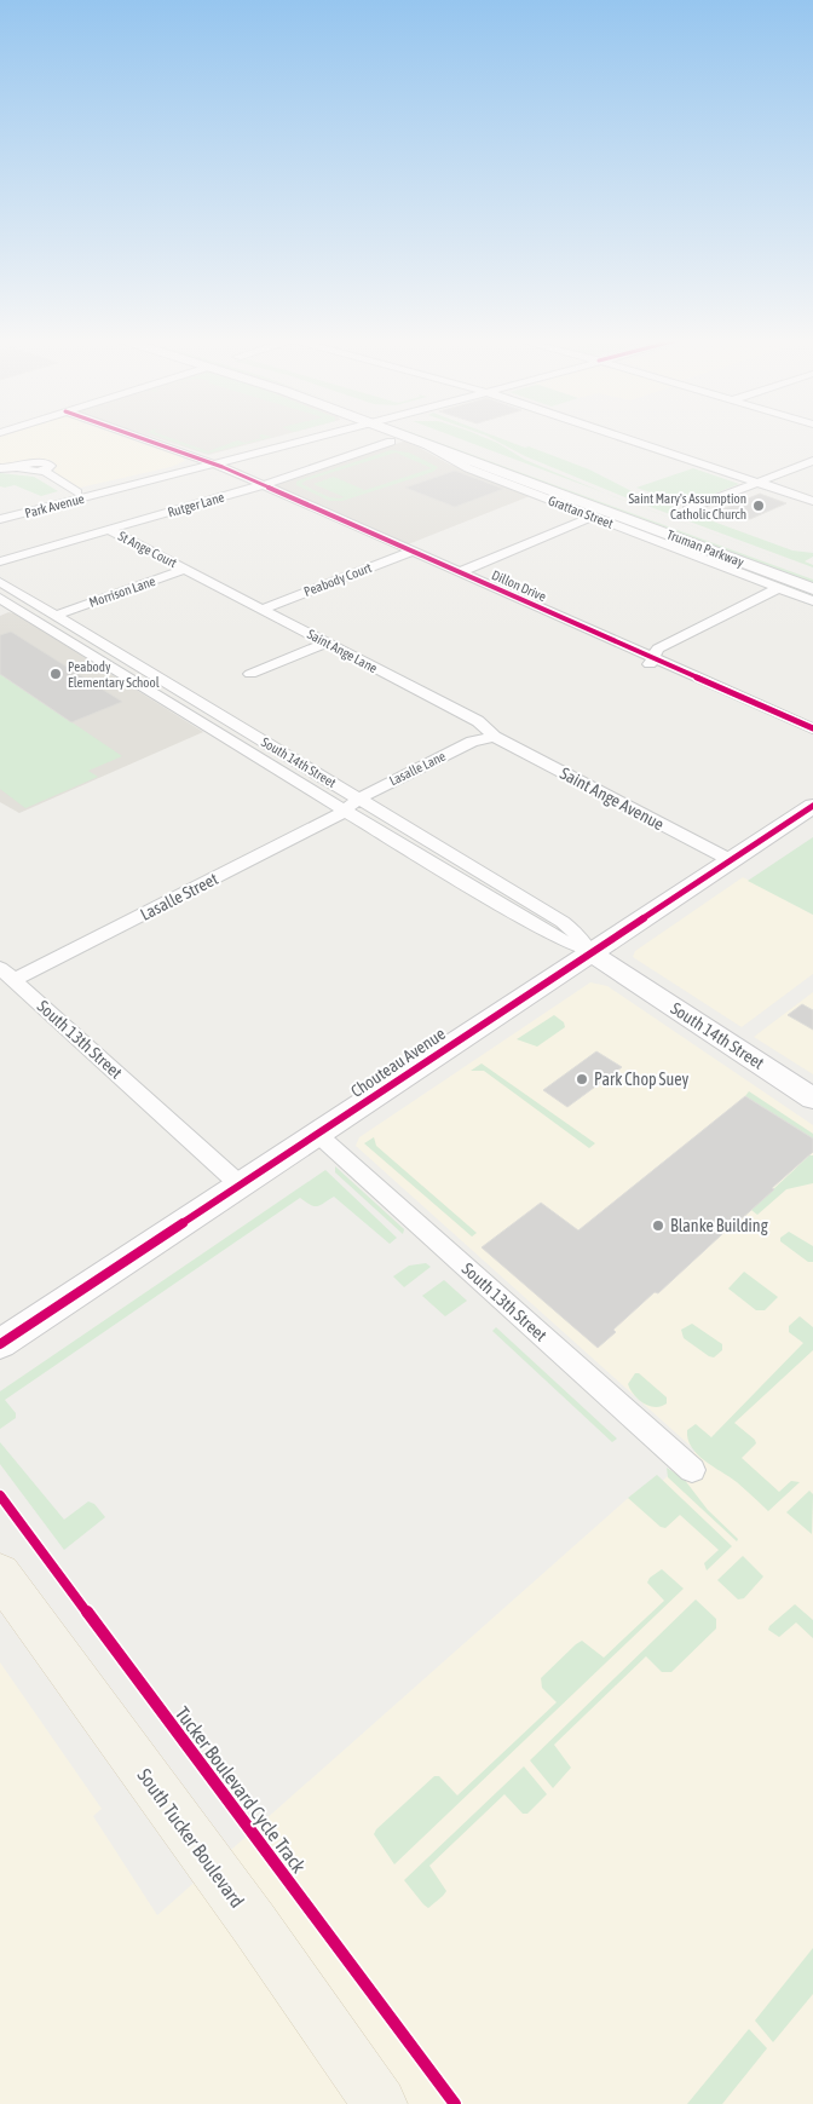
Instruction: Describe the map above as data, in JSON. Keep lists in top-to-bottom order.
{
  "streets": {
    "main road": [
      "Truman Parkway",
      "South 14th Street",
      "Chouteau Avenue",
      "South Tucker Boulevard"
    ],
    "street": [
      "Rutger Lane",
      "Park Avenue",
      "Grattan Street",
      "St Ange Court",
      "Peabody Court",
      "Dillon Drive",
      "Morrison Lane",
      "Saint Ange Lane",
      "Lasalle Lane",
      "Saint Ange Avenue",
      "Lasalle Street",
      "South 13th Street"
    ],
    "cycle path": ["Tucker Boulevard Cycle Track"]
  },
  "crossings": [
    ["Rutger Lane", "St Ange Court"],
    ["Rutger Lane", "Dillon Drive"],
    ["Park Avenue", "Dillon Drive"],
    ["Grattan Street", "Truman Parkway"],
    ["St Ange Court", "Morrison Lane"],
    ["St Ange Court", "Saint Ange Lane"],
    ["Peabody Court", "Dillon Drive"],
    ["Peabody Court", "Saint Ange Lane"],
    ["Morrison Lane", "Saint Ange Lane"],
    ["Morrison Lane", "South 14th Street"],
    ["Saint Ange Lane", "Lasalle Lane"],
    ["Saint Ange Lane", "Saint Ange Avenue"],
    ["South 14th Street", "Lasalle Lane"],
    ["South 14th Street", "Lasalle Street"],
    ["South 14th Street", "Chouteau Avenue"],
    ["Lasalle Lane", "Saint Ange Avenue"],
    ["Lasalle Lane", "Lasalle Street"],
    ["Saint Ange Avenue", "Chouteau Avenue"],
    ["Lasalle Street", "South 13th Street"],
    ["South 13th Street", "Chouteau Avenue"]
  ],
  "places": [
    "Saint Mary's Assumption Catholic Church",
    "Peabody Elementary School",
    "Park Chop Suey",
    "Blanke Building"
  ]
}
